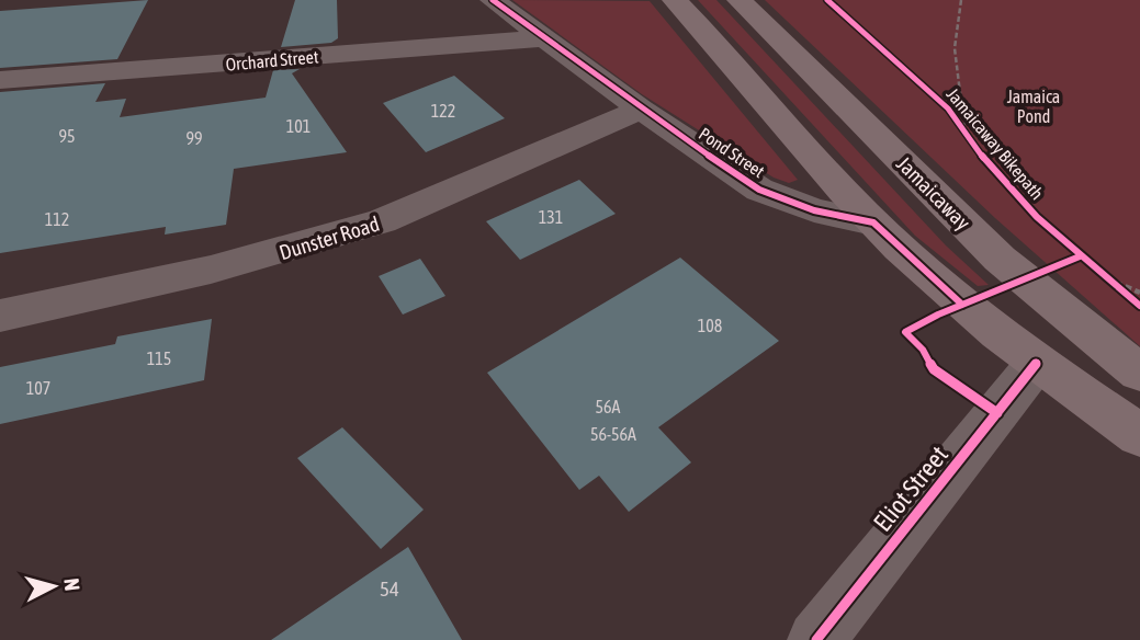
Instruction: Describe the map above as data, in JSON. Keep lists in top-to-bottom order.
{
  "streets": {
    "highway": ["Jamaicaway"],
    "street": [
      "Orchard Street",
      "Pond Street",
      "Dunster Road",
      "Eliot Street"
    ],
    "cycle path": ["Jamaicaway Bikepath"]
  },
  "crossings": [
    ["Orchard Street", "Pond Street"],
    ["Pond Street", "Dunster Road"]
  ],
  "parks": ["Jamaica Pond"],
  "house_numbers": [
    "122",
    "101",
    "95",
    "99",
    "131",
    "112",
    "108",
    "115",
    "107",
    "56A",
    "56-56A",
    "54"
  ],
  "north": "right"
}
